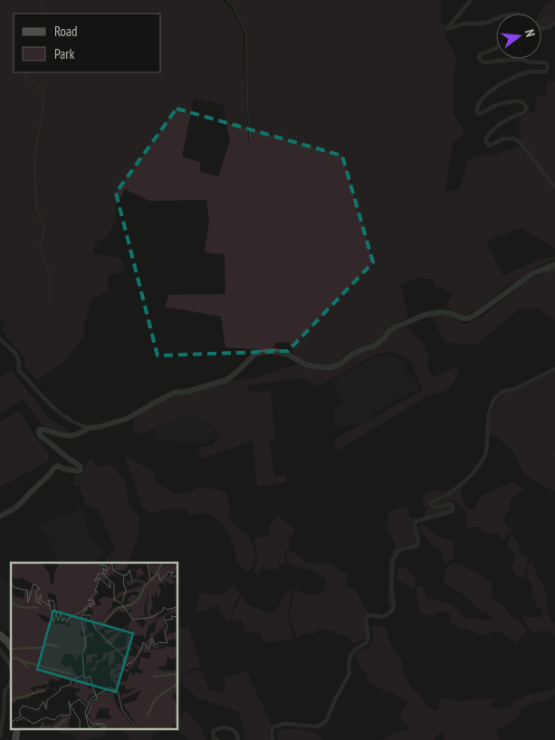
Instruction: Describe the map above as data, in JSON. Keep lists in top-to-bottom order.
{
  "legend": ["Road", "Park"],
  "north": "right"
}
